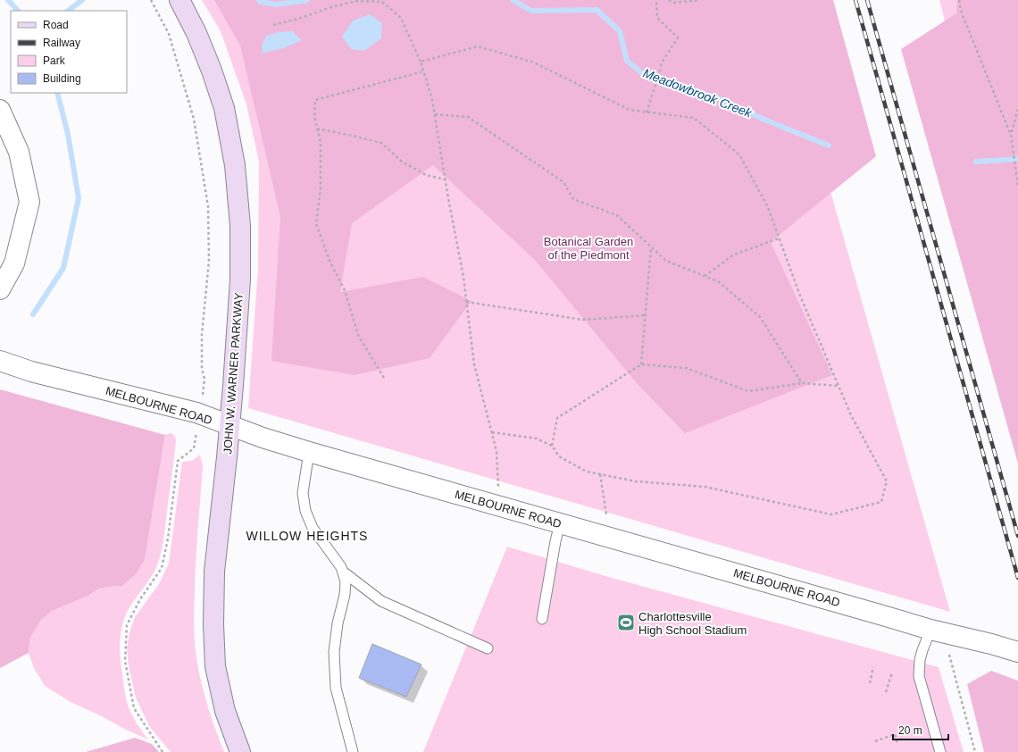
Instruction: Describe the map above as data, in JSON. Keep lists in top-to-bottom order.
{
  "streets": {
    "main road": ["JOHN W. WARNER PARKWAY"],
    "street": ["MELBOURNE ROAD"]
  },
  "crossings": [
    ["JOHN W. WARNER PARKWAY", "MELBOURNE ROAD"]
  ],
  "districts": ["WILLOW HEIGHTS"],
  "water": ["Meadowbrook Creek"],
  "parks": ["Botanical Garden of the Piedmont"],
  "places": {
    "sports": ["Charlottesville High School Stadium"]
  },
  "legend": [
    "Road",
    "Railway",
    "Park",
    "Building"
  ],
  "scale_bar": "20 m"
}
